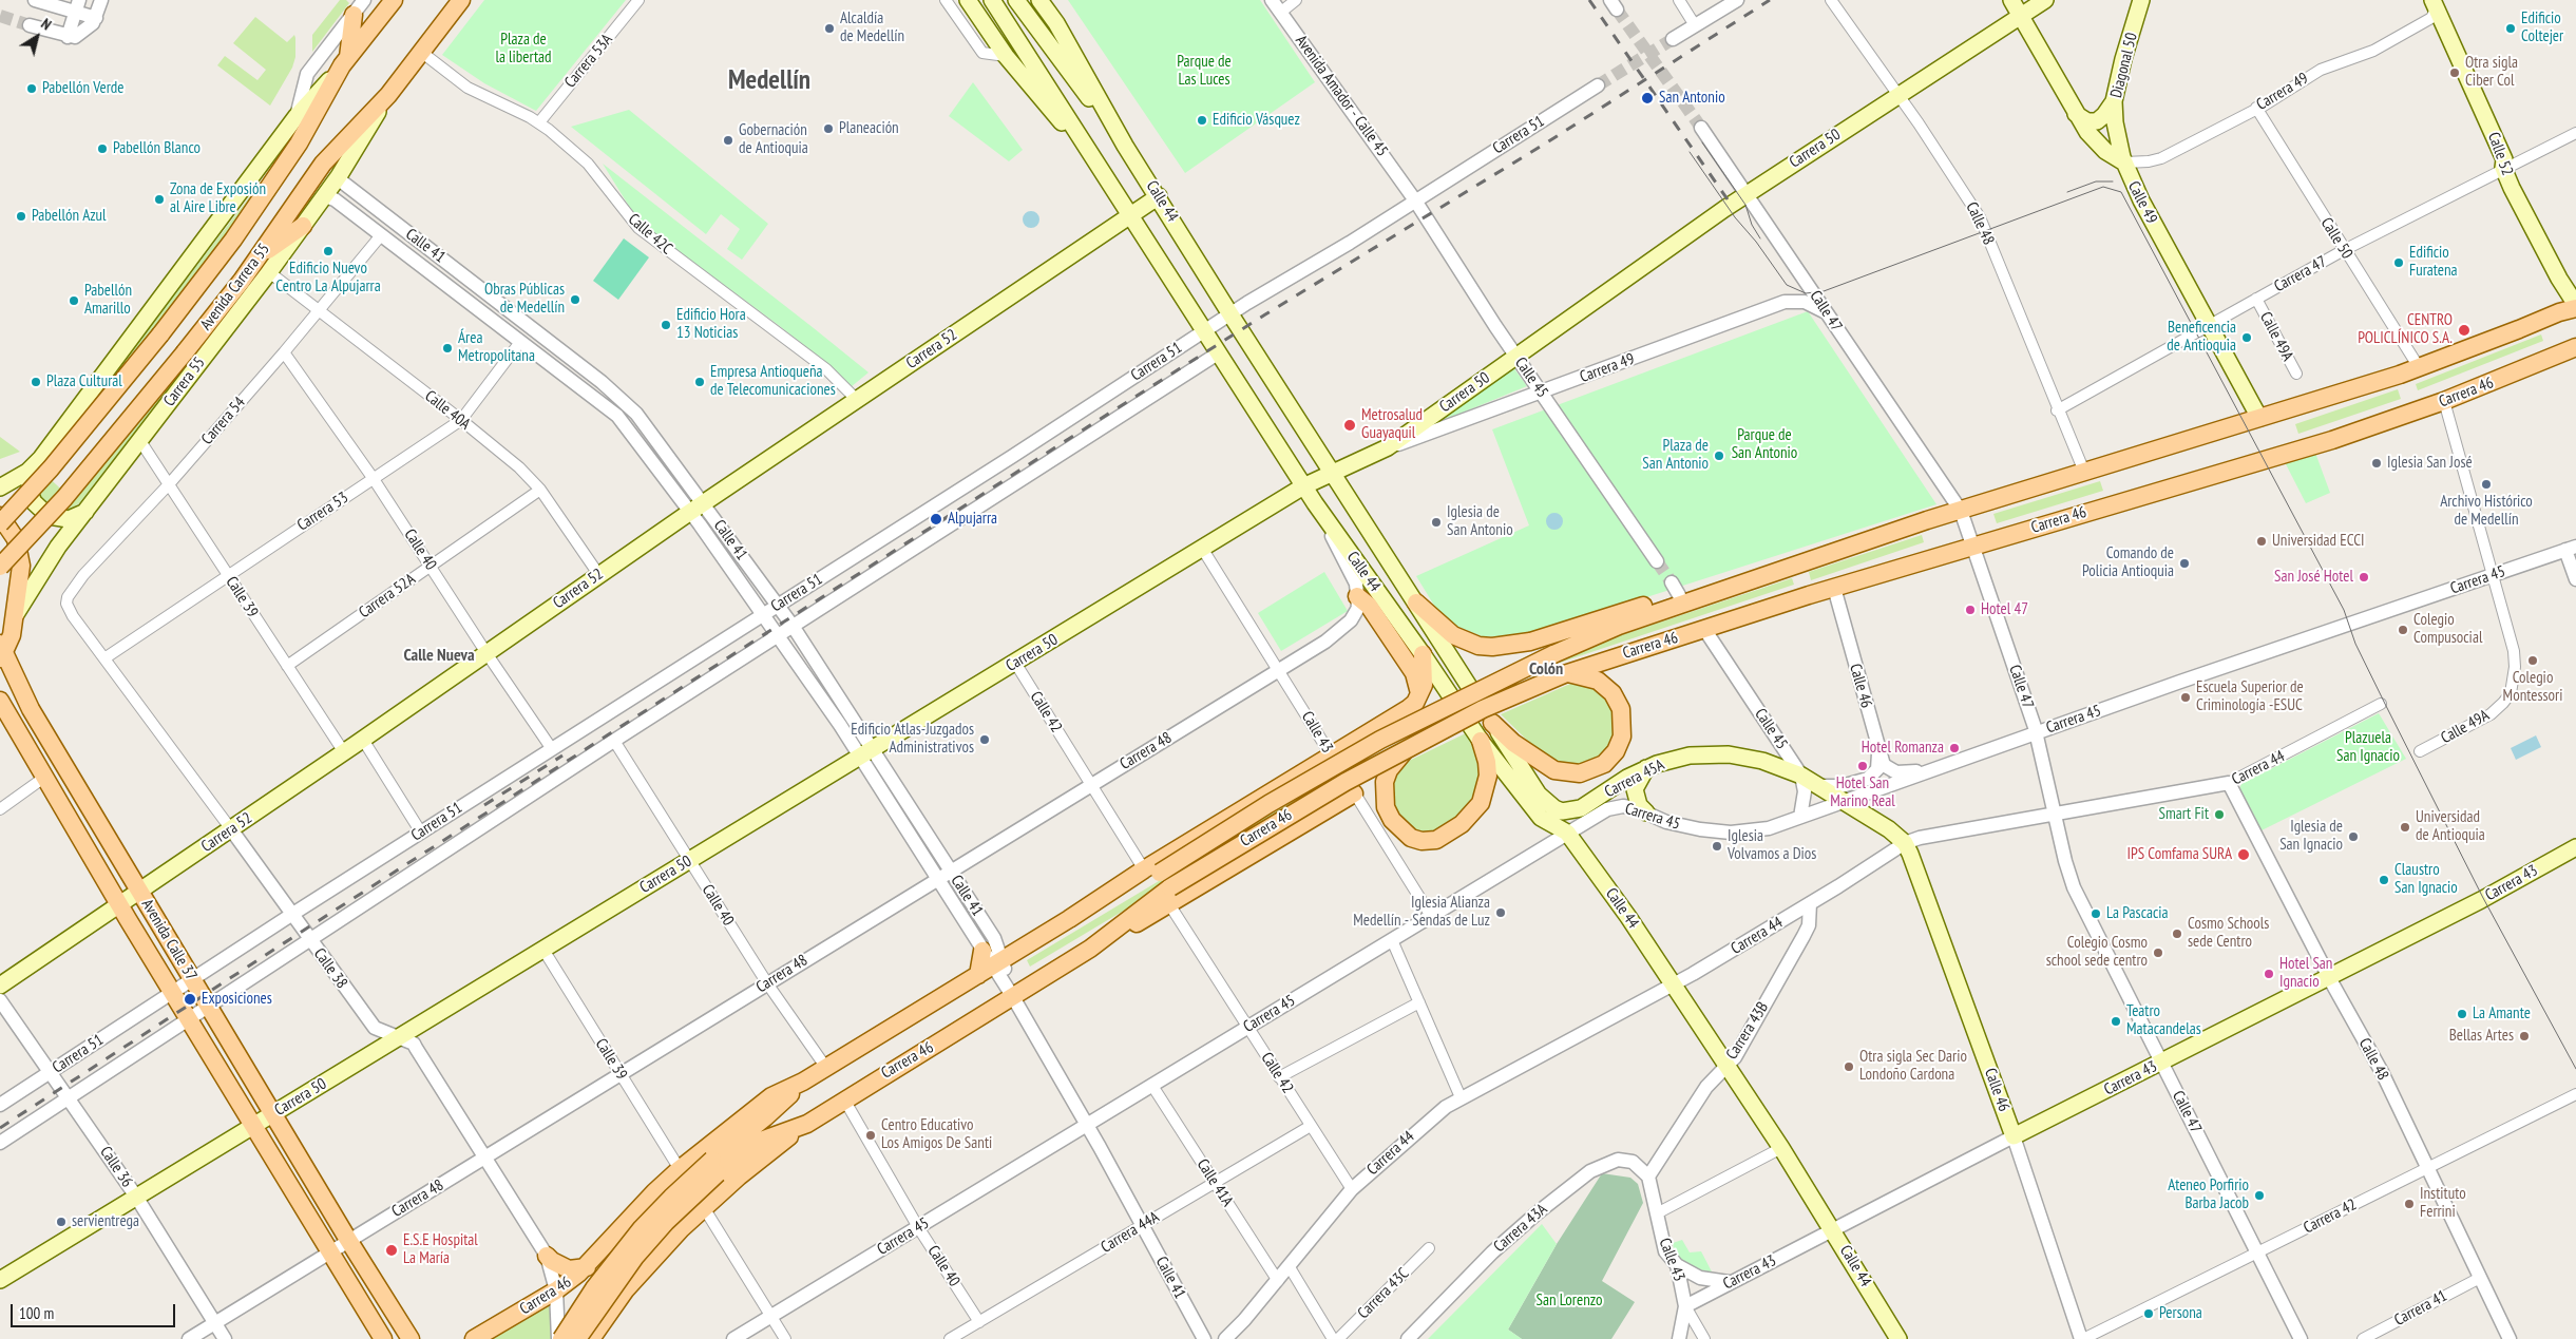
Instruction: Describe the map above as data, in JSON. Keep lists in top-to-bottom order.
{
  "streets": {
    "main road": [
      "Diagonal 50",
      "Carrera 50",
      "Calle 52",
      "Calle 44",
      "Calle 49",
      "Avenida Carrera 55",
      "Carrera 52",
      "Calle 45",
      "Carrera 55",
      "Carrera 46",
      "Calle 46",
      "Carrera 45A",
      "Carrera 43",
      "Avenida Calle 37"
    ],
    "street": [
      "Carrera 53A",
      "Carrera 49",
      "Avenida Amador - Calle 45",
      "Carrera 51",
      "Calle 48",
      "Calle 42C",
      "Calle 50",
      "Calle 41",
      "Carrera 47",
      "Calle 47",
      "Calle 49A",
      "Calle 40A",
      "Carrera 54",
      "Carrera 53",
      "Calle 40",
      "Carrera 45",
      "Carrera 52A",
      "Calle 39",
      "Calle 42",
      "Calle 43",
      "Carrera 48",
      "Carrera 44",
      "Calle 38",
      "Carrera 43B",
      "Calle 36",
      "Calle 41A",
      "Carrera 42",
      "Carrera 43A",
      "Carrera 44A",
      "Carrera 43C",
      "Carrera 41"
    ]
  },
  "crossings": [
    ["Carrera 53A", "Calle 42C"],
    ["Diagonal 50", "Carrera 49"],
    ["Diagonal 50", "Calle 49"],
    ["Carrera 49", "Carrera 50"],
    ["Carrera 49", "Calle 52"],
    ["Carrera 49", "Calle 49"],
    ["Carrera 49", "Calle 50"],
    ["Carrera 49", "Calle 47"],
    ["Carrera 49", "Calle 45"],
    ["Avenida Amador - Calle 45", "Carrera 51"],
    ["Avenida Amador - Calle 45", "Calle 45"],
    ["Carrera 51", "Calle 44"],
    ["Carrera 51", "Calle 41"],
    ["Carrera 51", "Calle 45"],
    ["Carrera 51", "Calle 40"],
    ["Carrera 51", "Avenida Calle 37"],
    ["Carrera 51", "Calle 38"],
    ["Carrera 51", "Calle 36"],
    ["Carrera 50", "Calle 44"],
    ["Carrera 50", "Calle 49"],
    ["Carrera 50", "Calle 48"],
    ["Carrera 50", "Calle 41"],
    ["Carrera 50", "Calle 47"],
    ["Carrera 50", "Calle 45"],
    ["Carrera 50", "Calle 40"],
    ["Carrera 50", "Calle 39"],
    ["Carrera 50", "Calle 42"],
    ["Carrera 50", "Calle 43"],
    ["Carrera 50", "Avenida Calle 37"],
    ["Carrera 50", "Calle 38"],
    ["Carrera 50", "Calle 36"],
    ["Calle 52", "Carrera 47"],
    ["Calle 44", "Carrera 52"],
    ["Calle 44", "Carrera 46"],
    ["Calle 44", "Carrera 45"],
    ["Calle 44", "Carrera 48"],
    ["Calle 44", "Carrera 44"],
    ["Calle 44", "Carrera 45A"],
    ["Calle 44", "Carrera 43"],
    ["Calle 44", "Carrera 43B"],
    ["Calle 49", "Carrera 47"],
    ["Calle 49", "Carrera 46"],
    ["Calle 48", "Carrera 47"],
    ["Calle 48", "Carrera 46"],
    ["Calle 48", "Carrera 44"],
    ["Calle 48", "Carrera 43"],
    ["Calle 48", "Carrera 42"],
    ["Calle 48", "Carrera 41"],
    ["Calle 42C", "Avenida Carrera 55"],
    ["Calle 42C", "Carrera 52"],
    ["Calle 50", "Carrera 47"],
    ["Calle 50", "Carrera 46"],
    ["Calle 41", "Carrera 52"],
    ["Calle 41", "Carrera 55"],
    ["Calle 41", "Carrera 46"],
    ["Calle 41", "Carrera 54"],
    ["Calle 41", "Carrera 53"],
    ["Calle 41", "Carrera 45"],
    ["Calle 41", "Carrera 48"],
    ["Calle 41", "Carrera 44A"],
    ["Carrera 47", "Calle 49A"],
    ["Avenida Carrera 55", "Carrera 55"],
    ["Calle 47", "Carrera 46"],
    ["Calle 47", "Carrera 45"],
    ["Calle 47", "Carrera 44"],
    ["Calle 47", "Carrera 43"],
    ["Calle 47", "Carrera 42"],
    ["Calle 49A", "Carrera 45"],
    ["Carrera 52", "Calle 40A"],
    ["Carrera 52", "Calle 40"],
    ["Carrera 52", "Calle 39"],
    ["Carrera 52", "Avenida Calle 37"],
    ["Carrera 52", "Calle 38"],
    ["Calle 45", "Carrera 46"],
    ["Calle 45", "Carrera 45"],
    ["Calle 45", "Calle 46"],
    ["Calle 45", "Carrera 44"],
    ["Calle 45", "Carrera 45A"],
    ["Carrera 55", "Calle 40A"],
    ["Carrera 55", "Calle 39"],
    ["Carrera 46", "Calle 40"],
    ["Carrera 46", "Calle 39"],
    ["Carrera 46", "Calle 46"],
    ["Carrera 46", "Calle 42"],
    ["Carrera 46", "Calle 43"],
    ["Carrera 46", "Calle 38"],
    ["Calle 40A", "Carrera 54"],
    ["Calle 40A", "Carrera 53"],
    ["Calle 40A", "Carrera 52A"],
    ["Carrera 54", "Calle 40"],
    ["Carrera 54", "Calle 39"],
    ["Carrera 54", "Calle 38"],
    ["Carrera 53", "Calle 40"],
    ["Carrera 53", "Calle 39"],
    ["Carrera 53", "Calle 38"],
    ["Calle 40", "Carrera 45"],
    ["Calle 40", "Carrera 52A"],
    ["Calle 40", "Carrera 48"],
    ["Calle 40", "Carrera 44A"],
    ["Carrera 45", "Calle 46"],
    ["Carrera 45", "Calle 42"],
    ["Carrera 45", "Calle 43"],
    ["Carrera 45", "Calle 41A"],
    ["Carrera 52A", "Calle 39"],
    ["Calle 39", "Carrera 48"],
    ["Calle 46", "Carrera 44"],
    ["Calle 46", "Carrera 43"],
    ["Calle 46", "Carrera 42"],
    ["Calle 42", "Carrera 48"],
    ["Calle 42", "Carrera 44"],
    ["Calle 42", "Carrera 44A"],
    ["Calle 43", "Carrera 48"],
    ["Calle 43", "Carrera 43"],
    ["Calle 43", "Carrera 43B"],
    ["Calle 43", "Carrera 43A"],
    ["Carrera 48", "Avenida Calle 37"],
    ["Carrera 48", "Calle 38"],
    ["Carrera 48", "Calle 36"],
    ["Carrera 44", "Carrera 43B"],
    ["Carrera 44", "Calle 41A"],
    ["Carrera 43B", "Carrera 43A"],
    ["Calle 41A", "Carrera 44A"]
  ],
  "districts": ["Medellín", "Calle Nueva", "Colón"],
  "parks": [
    "Plaza de la libertad",
    "Parque de Las Luces",
    "Parque de San Antonio",
    "Plazuela San Ignacio",
    "San Lorenzo"
  ],
  "places": [
    "Alcaldía de Medellín",
    "Edificio Coltejer",
    "Otra sigla Ciber Col",
    "Pabellón Verde",
    "San Antonio",
    "Edificio Vásquez",
    "Planeación",
    "Gobernación de Antioquia",
    "Pabellón Blanco",
    "Zona de Exposión al Aire Libre",
    "Pabellón Azul",
    "Edificio Nuevo Centro La Alpujarra",
    "Edificio Furatena",
    "Obras Públicas de Medellín",
    "Pabellón Amarillo",
    "Edificio Hora 13 Noticias",
    "CENTRO POLICLÍNICO S.A.",
    "Beneficencia de Antioquia",
    "Área Metropolitana",
    "Plaza Cultural",
    "Empresa Antioqueña de Telecomunicaciones",
    "Metrosalud Guayaquil",
    "Plaza de San Antonio",
    "Iglesia San José",
    "Archivo Histórico de Medellín",
    "Alpujarra",
    "Iglesia de San Antonio",
    "Universidad ECCI",
    "Comando de Policia Antioquia",
    "San José Hotel",
    "Hotel 47",
    "Colegio Compusocial",
    "Colegio Montessori",
    "Escuela Superior de Criminología -ESUC",
    "Edificio Atlas-Juzgados Administrativos",
    "Hotel Romanza",
    "Hotel San Marino Real",
    "Smart Fit",
    "Universidad de Antioquia",
    "Iglesia de San Ignacio",
    "Iglesia Volvamos a Dios",
    "IPS Comfama SURA",
    "Claustro San Ignacio",
    "Iglesia Alianza Medellín - Sendas de Luz",
    "La Pascacia",
    "Cosmo Schools sede Centro",
    "Colegio Cosmo school sede centro",
    "Hotel San Ignacio",
    "Exposiciones",
    "La Amante",
    "Teatro Matacandelas",
    "Bellas Artes",
    "Otra sigla Sec Dario Londoño Cardona",
    "Centro Educativo Los Amigos De Santi",
    "Ateneo Porfirio Barba Jacob",
    "Instituto Ferrini",
    "servientrega",
    "E.S.E Hospital La María",
    "Persona"
  ],
  "scale_bar": "100 m",
  "north": "top right"
}
